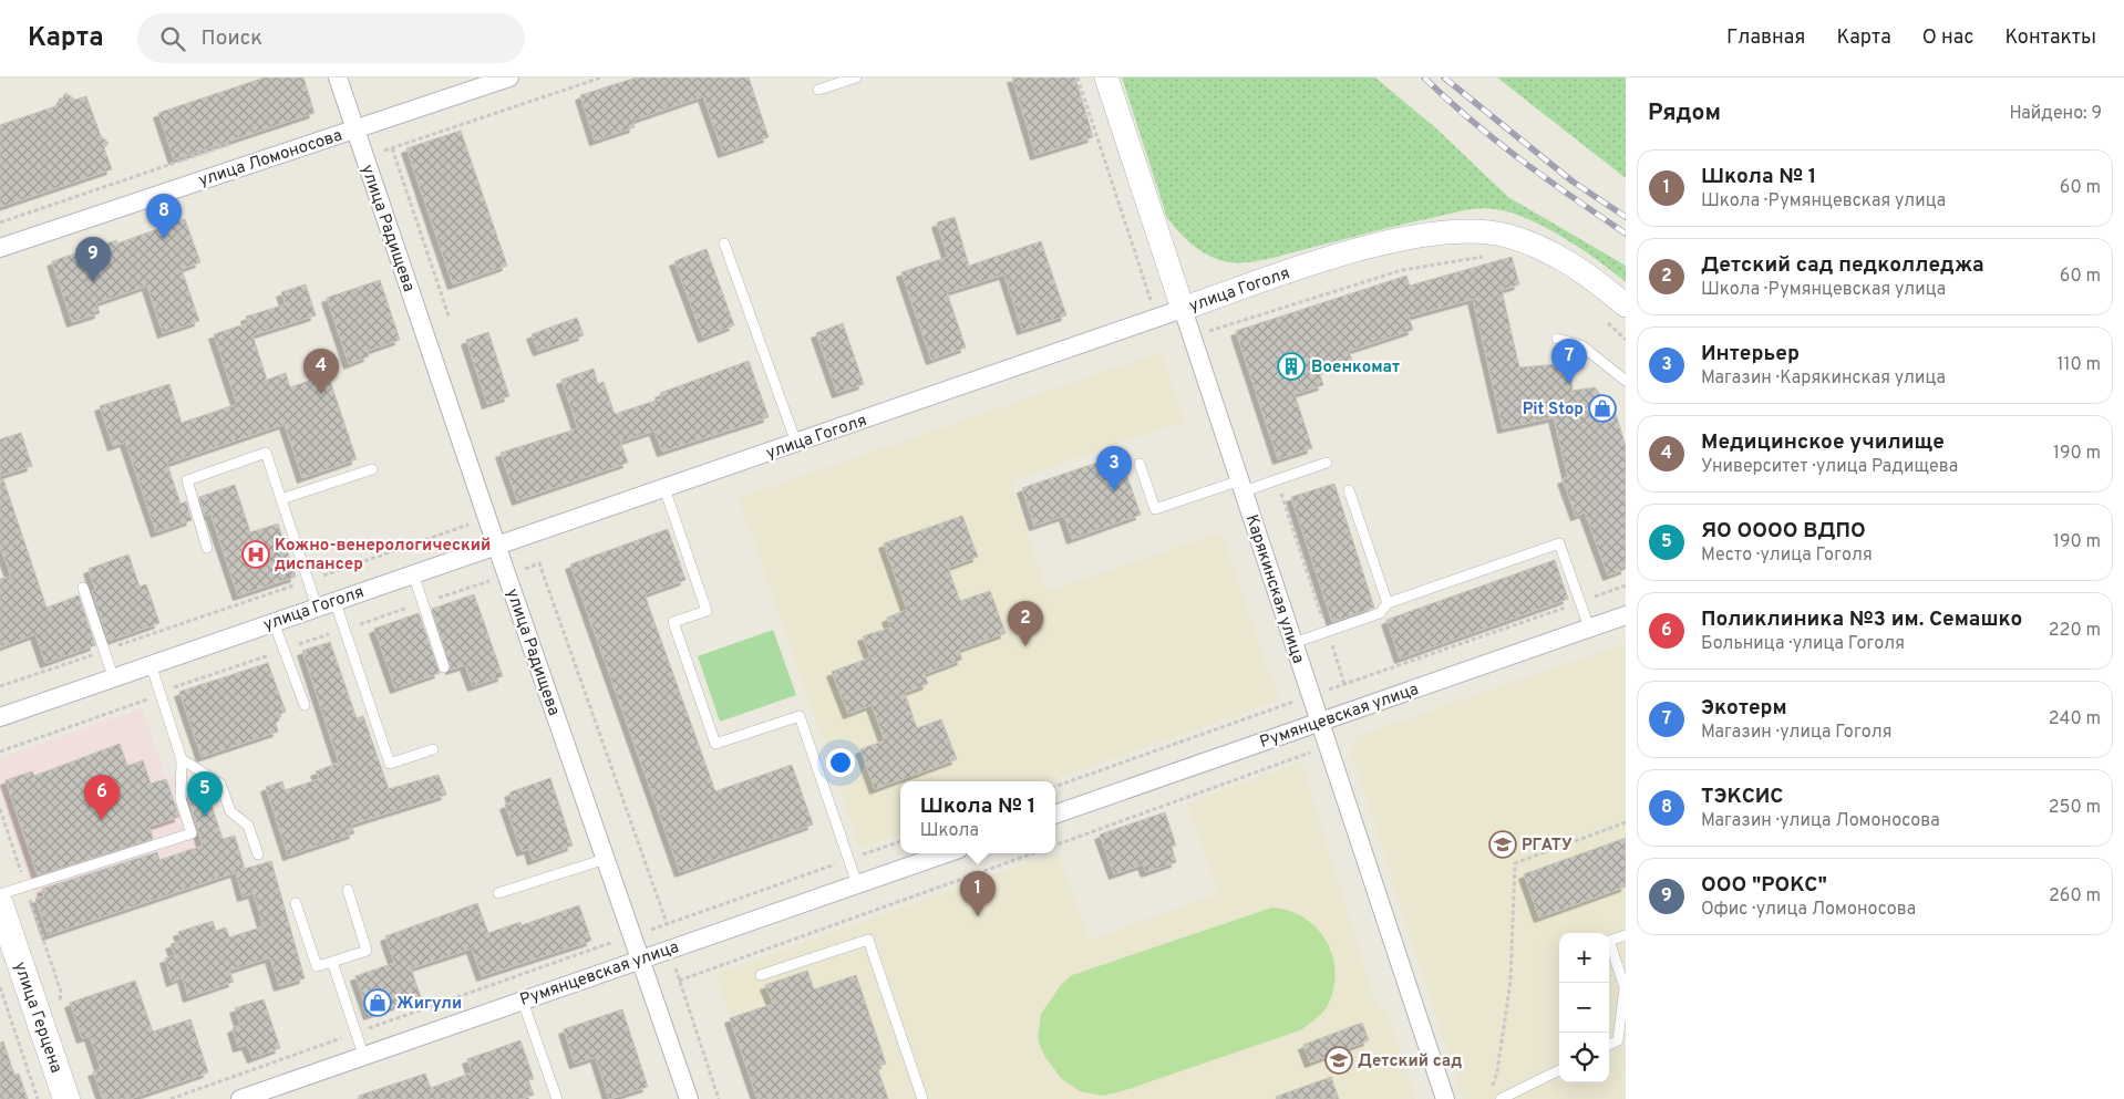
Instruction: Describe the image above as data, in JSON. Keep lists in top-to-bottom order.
{
  "streets": {
    "main road": ["улица Герцена"],
    "street": [
      "улица Ломоносова",
      "улица Радищева",
      "улица Гоголя",
      "Карякинская улица",
      "Румянцевская улица"
    ]
  },
  "crossings": [
    ["улица Ломоносова", "улица Радищева"],
    ["улица Радищева", "улица Гоголя"],
    ["улица Радищева", "Румянцевская улица"],
    ["улица Гоголя", "Карякинская улица"],
    ["Карякинская улица", "Румянцевская улица"]
  ],
  "places": {
    "building": ["Военкомат"],
    "shop": ["Pit Stop", "Жигули"],
    "hospital": ["Кожно-венерологический диспансер"],
    "school or university": ["РГАТУ", "Детский сад"]
  },
  "page": {
    "header": "Карта",
    "search": "Поиск",
    "nav": [
      "Главная",
      "Карта",
      "О нас",
      "Контакты"
    ],
    "heading": ["Рядом", "Найдено: 9"],
    "list": [
      {
        "mark": "1",
        "name": "Школа № 1",
        "note": "Школа · Румянцевская улица",
        "value": "60 m"
      },
      {
        "mark": "2",
        "name": "Детский сад педколледжа",
        "note": "Школа · Румянцевская улица",
        "value": "60 m"
      },
      {
        "mark": "3",
        "name": "Интерьер",
        "note": "Магазин · Карякинская улица",
        "value": "110 m"
      },
      {
        "mark": "4",
        "name": "Медицинское училище",
        "note": "Университет · улица Радищева",
        "value": "190 m"
      },
      {
        "mark": "5",
        "name": "ЯО ОООО ВДПО",
        "note": "Место · улица Гоголя",
        "value": "190 m"
      },
      {
        "mark": "6",
        "name": "Поликлиника №3 им. Семашко",
        "note": "Больница · улица Гоголя",
        "value": "220 m"
      },
      {
        "mark": "7",
        "name": "Экотерм",
        "note": "Магазин · улица Гоголя",
        "value": "240 m"
      },
      {
        "mark": "8",
        "name": "ТЭКСИС",
        "note": "Магазин · улица Ломоносова",
        "value": "250 m"
      },
      {
        "mark": "9",
        "name": "ООО \"РОКС\"",
        "note": "Офис · улица Ломоносова",
        "value": "260 m"
      }
    ],
    "pins": [
      "8",
      "9",
      "7",
      "4",
      "3",
      "2",
      "5",
      "6",
      "1"
    ],
    "popup": ["Школа № 1", "Школа"],
    "map_buttons": ["+", "−"]
  }
}
